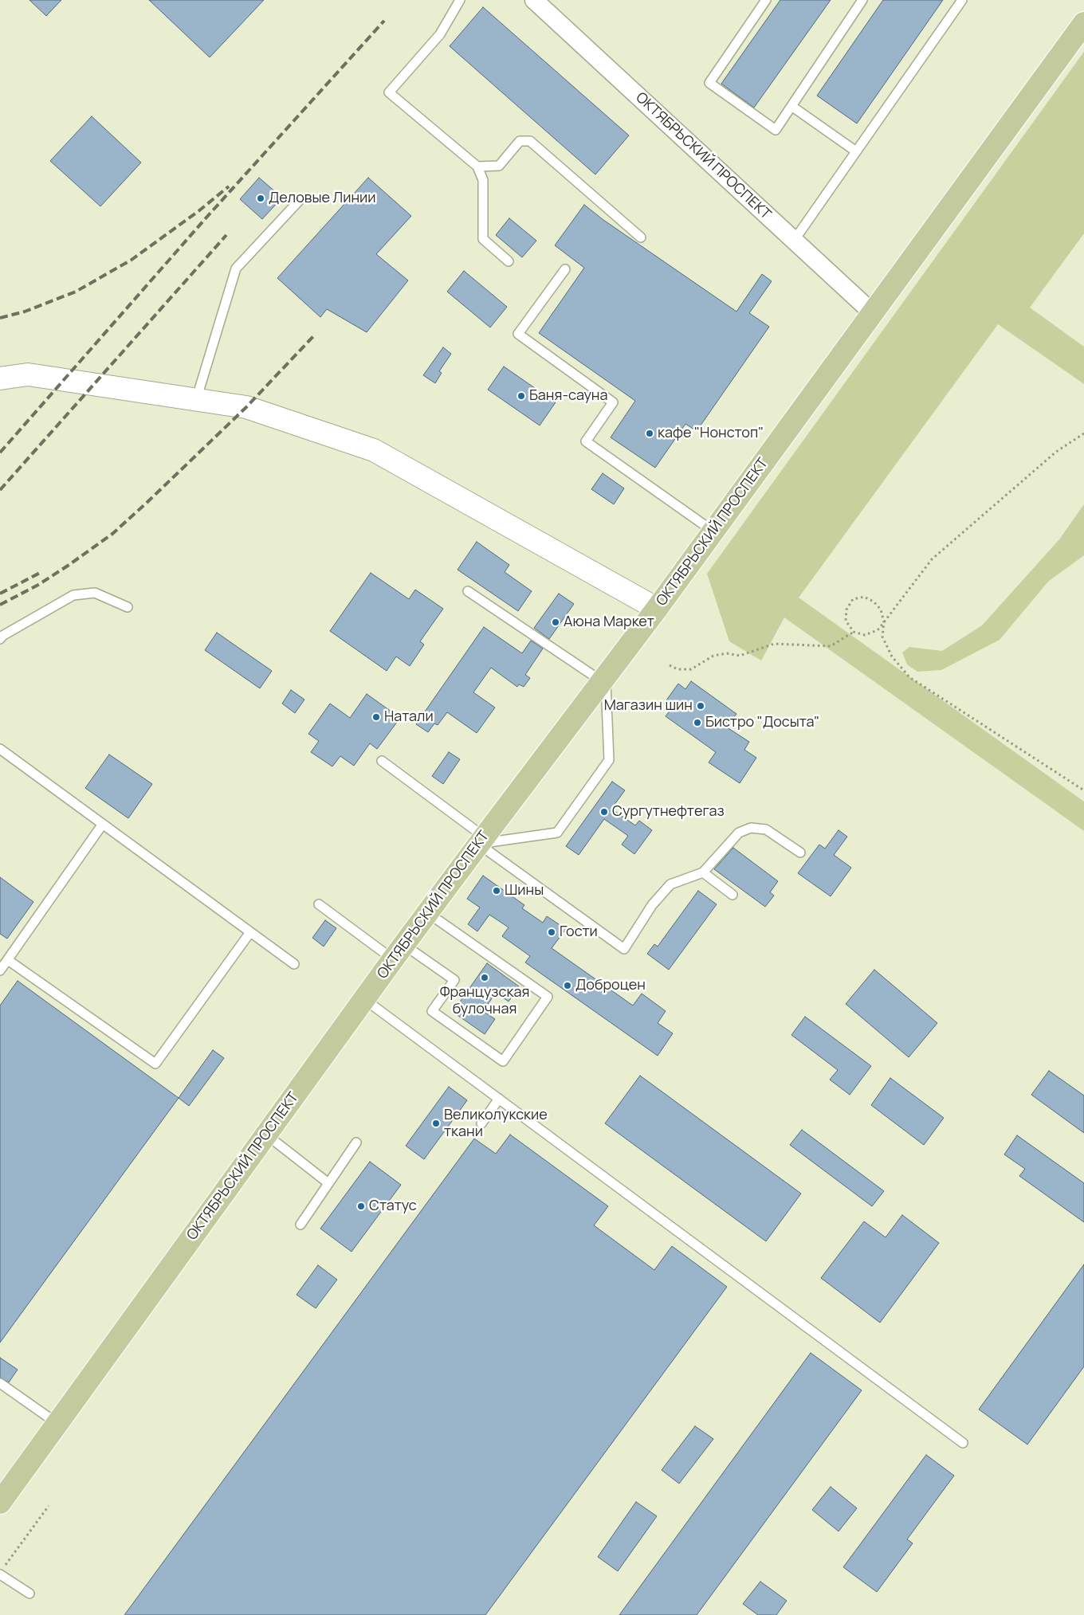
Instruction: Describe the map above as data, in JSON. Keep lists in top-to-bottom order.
{
  "streets": {
    "main road": ["ОКТЯБРЬСКИЙ ПРОСПЕКТ"]
  },
  "places": [
    "Деловые Линии",
    "Баня-сауна",
    "кафе \"Нонстоп\"",
    "Аюна Маркет",
    "Магазин шин",
    "Натали",
    "Бистро \"Досыта\"",
    "Сургутнефтегаз",
    "Шины",
    "Гости",
    "Французская булочная",
    "Доброцен",
    "Великолукские ткани",
    "Статус"
  ]
}
